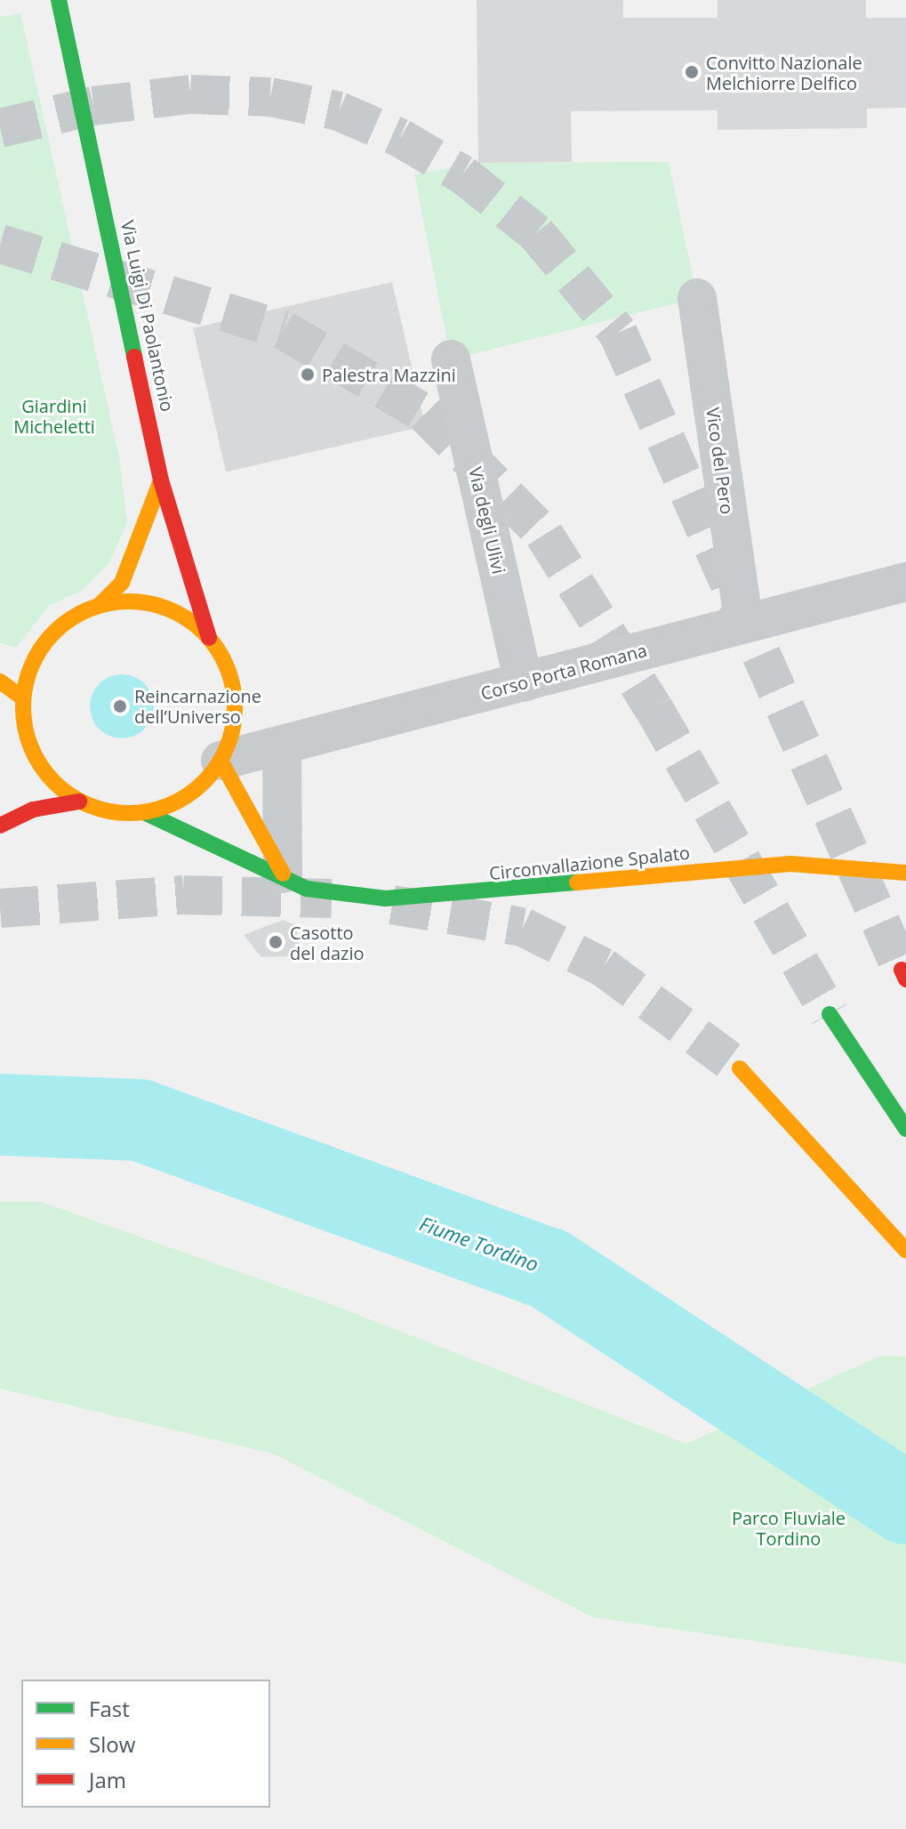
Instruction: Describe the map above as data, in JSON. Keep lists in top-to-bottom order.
{
  "streets": {
    "main road": ["Via Luigi Di Paolantonio", "Circonvallazione Spalato"],
    "street": ["Vico del Pero", "Via degli Ulivi", "Corso Porta Romana"]
  },
  "crossings": [
    ["Via Luigi Di Paolantonio", "Corso Porta Romana"],
    ["Via Luigi Di Paolantonio", "Circonvallazione Spalato"],
    ["Vico del Pero", "Corso Porta Romana"],
    ["Via degli Ulivi", "Corso Porta Romana"],
    ["Corso Porta Romana", "Circonvallazione Spalato"]
  ],
  "water": ["Fiume Tordino"],
  "parks": ["Giardini Micheletti", "Parco Fluviale Tordino"],
  "places": [
    "Convitto Nazionale Melchiorre Delfico",
    "Palestra Mazzini",
    "Reincarnazione dell’Universo",
    "Casotto del dazio"
  ],
  "legend": ["Fast", "Slow", "Jam"]
}
